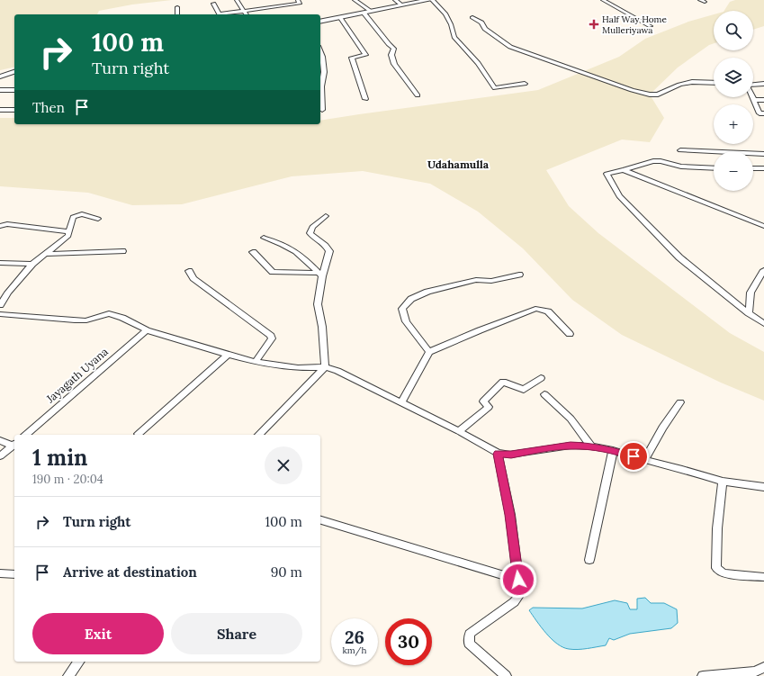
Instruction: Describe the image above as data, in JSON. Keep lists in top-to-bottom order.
{
  "streets": {
    "street": ["Jayagath Uyana"]
  },
  "districts": ["Udahamulla"],
  "places": {
    "health": ["Half Way Home Mulleriyawa"]
  },
  "page": {
    "map_buttons": ["+", "−"],
    "turn": ["100 m", "Turn right"],
    "then": "Then",
    "heading": ["1 min", "190 m · 20:04"],
    "list": [
      {
        "name": "Turn right",
        "value": "100 m"
      },
      {
        "name": "Arrive at destination",
        "value": "90 m"
      }
    ],
    "buttons": ["Exit", "Share"],
    "speed": "26 km/h",
    "limit": "30"
  }
}
